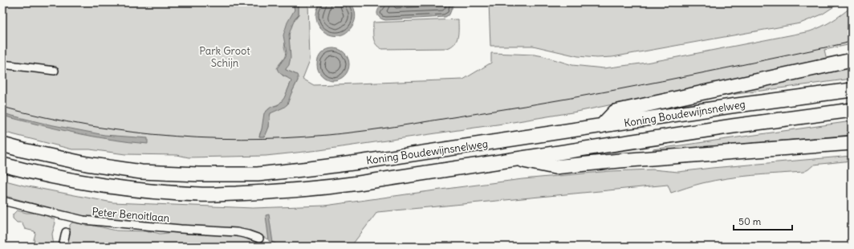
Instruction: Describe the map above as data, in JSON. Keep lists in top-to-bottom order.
{
  "streets": {
    "highway": ["Koning Boudewijnsnelweg"],
    "street": ["Peter Benoitlaan"]
  },
  "parks": ["Park Groot Schijn"],
  "scale_bar": "50 m"
}
